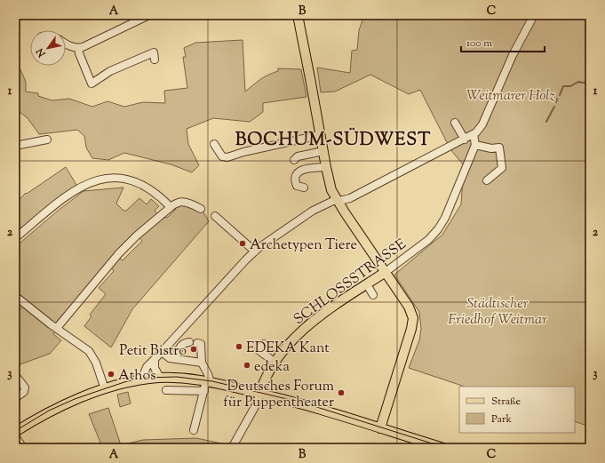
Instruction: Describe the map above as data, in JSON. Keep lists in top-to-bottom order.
{
  "streets": {
    "main road": ["SCHLOSSSTRASSE"]
  },
  "districts": ["BOCHUM-SÜDWEST"],
  "parks": ["Weitmarer Holz", "Städtischer Friedhof Weitmar"],
  "places": [
    "Archetypen Tiere",
    "EDEKA Kant",
    "Petit Bistro",
    "edeka",
    "Athos",
    "Deutsches Forum für Puppentheater"
  ],
  "legend": ["Straße", "Park"],
  "scale_bar": "100 m",
  "north": "bottom left",
  "grid": {
    "columns": ["A", "B", "C"],
    "rows": ["1", "2", "3"]
  }
}
